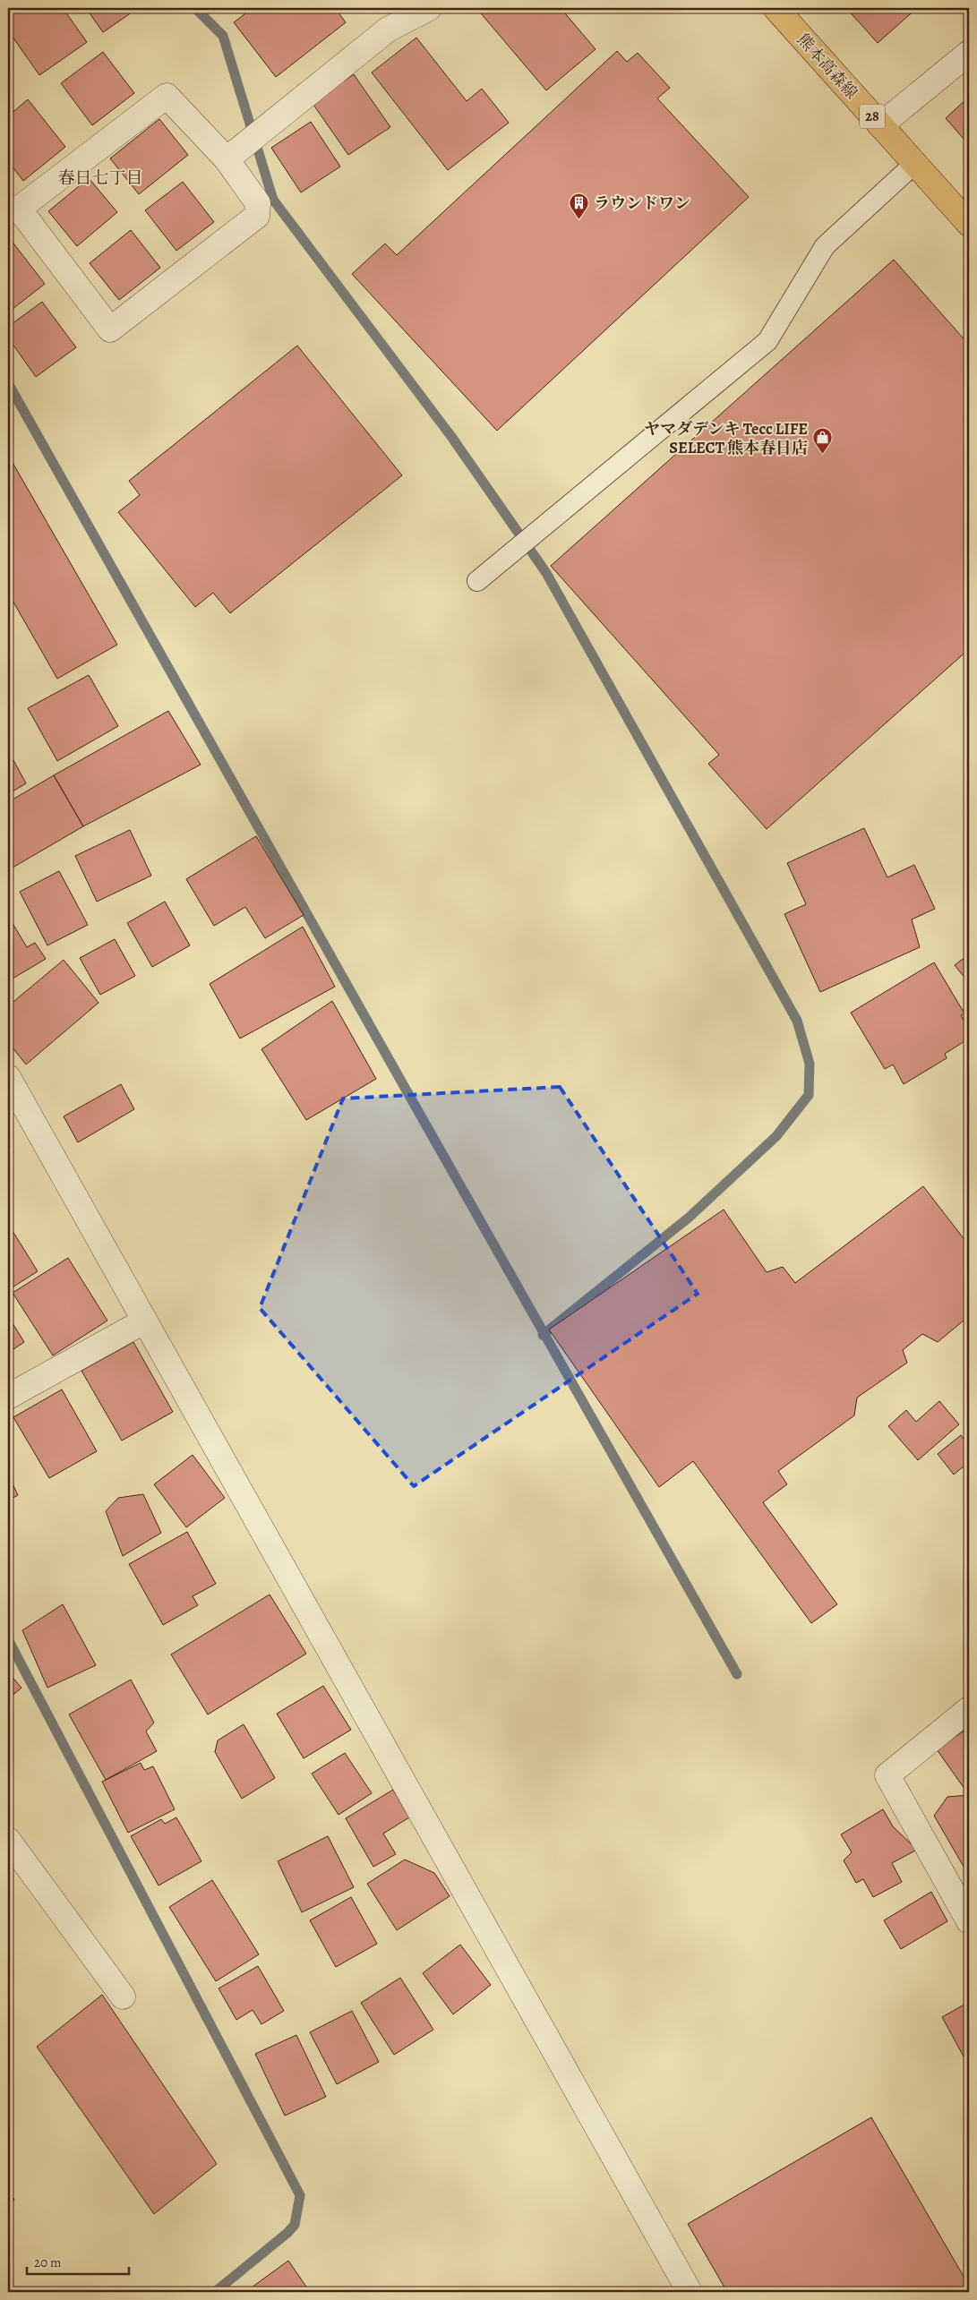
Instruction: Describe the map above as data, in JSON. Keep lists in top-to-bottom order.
{
  "streets": {
    "main road": ["熊本高森線", "28"]
  },
  "districts": ["春日七丁目"],
  "places": {
    "building": ["ラウンドワン"],
    "shop": ["ヤマダデンキ Tecc LIFE SELECT 熊本春日店"]
  },
  "scale_bar": "20 m"
}
